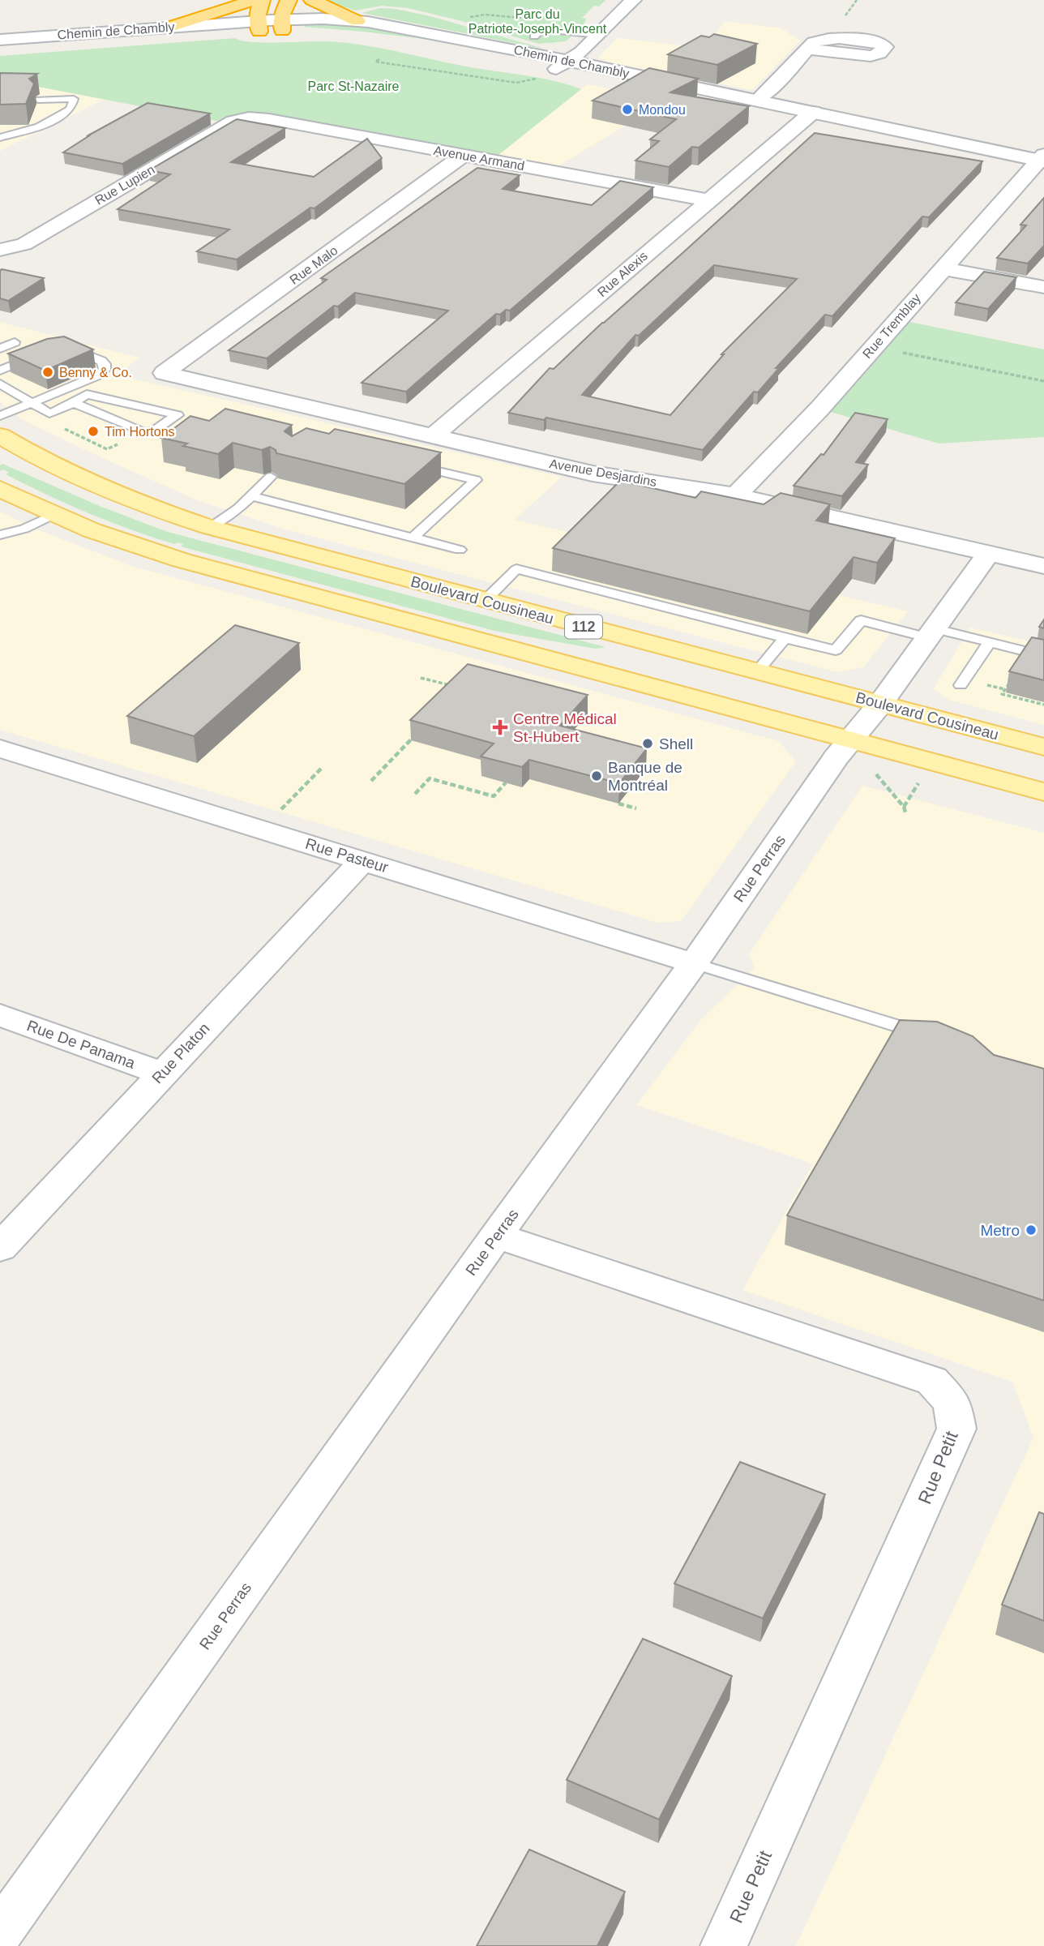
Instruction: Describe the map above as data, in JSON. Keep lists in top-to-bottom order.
{
  "streets": {
    "main road": ["Boulevard Cousineau", "112"],
    "street": [
      "Chemin de Chambly",
      "Avenue Armand",
      "Rue Lupien",
      "Rue Malo",
      "Rue Alexis",
      "Rue Tremblay",
      "Avenue Desjardins",
      "Rue Pasteur",
      "Rue Perras",
      "Rue De Panama",
      "Rue Platon",
      "Rue Petit"
    ]
  },
  "crossings": [
    ["Chemin de Chambly", "Rue Alexis"],
    ["Chemin de Chambly", "Rue Tremblay"],
    ["Avenue Armand", "Rue Lupien"],
    ["Avenue Armand", "Rue Malo"],
    ["Avenue Armand", "Rue Alexis"],
    ["Rue Malo", "Avenue Desjardins"],
    ["Rue Alexis", "Avenue Desjardins"],
    ["Rue Tremblay", "Avenue Desjardins"],
    ["Avenue Desjardins", "Rue Perras"],
    ["Boulevard Cousineau", "Rue Perras"],
    ["Rue Pasteur", "Rue Perras"],
    ["Rue Pasteur", "Rue Platon"],
    ["Rue Perras", "Rue Petit"],
    ["Rue De Panama", "Rue Platon"]
  ],
  "parks": ["Parc du Patriote-Joseph-Vincent", "Parc St-Nazaire"],
  "places": {
    "other": [
      "Mondou",
      "Benny & Co.",
      "Tim Hortons",
      "Shell",
      "Banque de Montréal",
      "Metro"
    ],
    "health": ["Centre Médical St-Hubert"]
  }
}
